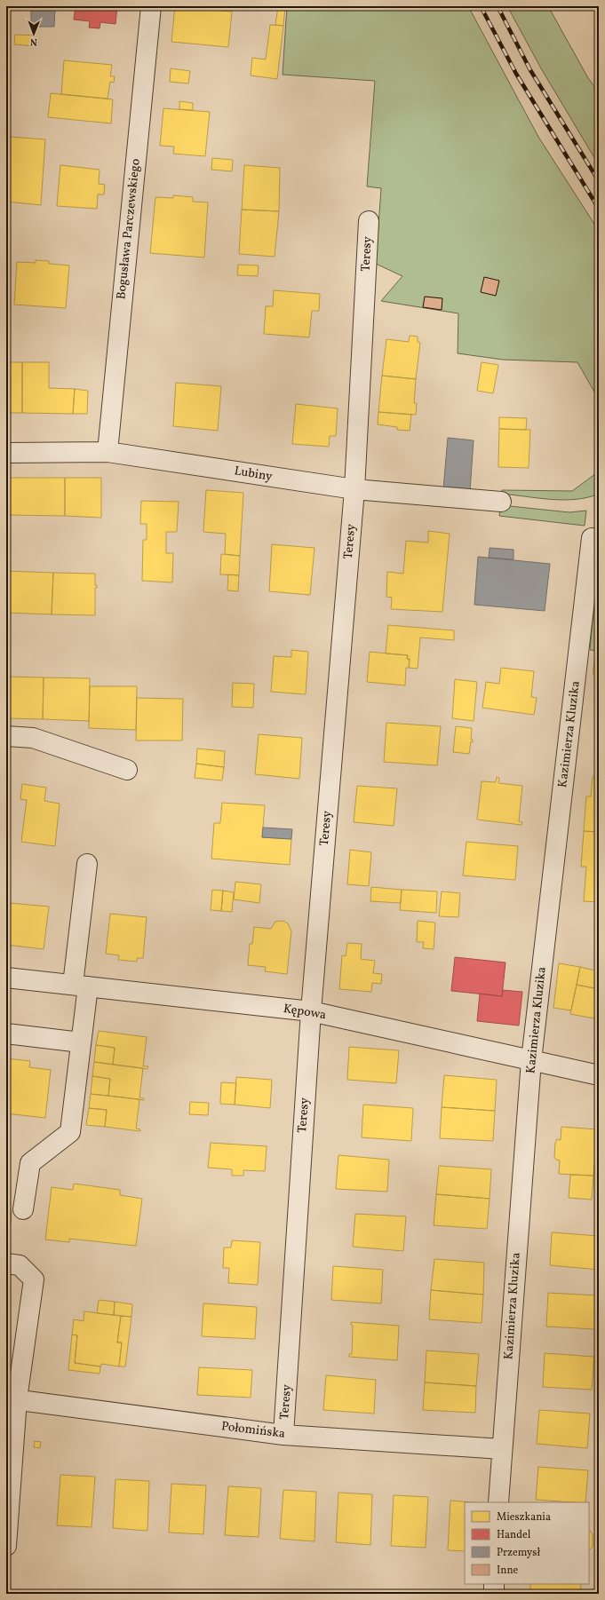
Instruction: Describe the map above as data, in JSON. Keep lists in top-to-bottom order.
{
  "streets": {
    "street": [
      "Bogusława Parczewskiego",
      "Teresy",
      "Lubiny",
      "Kazimierza Kluzika",
      "Kępowa",
      "Połomińska"
    ]
  },
  "crossings": [
    ["Bogusława Parczewskiego", "Lubiny"],
    ["Teresy", "Lubiny"],
    ["Teresy", "Kępowa"],
    ["Teresy", "Połomińska"],
    ["Kazimierza Kluzika", "Kępowa"],
    ["Kazimierza Kluzika", "Połomińska"]
  ],
  "legend": [
    "Mieszkania",
    "Handel",
    "Przemysł",
    "Inne"
  ],
  "north": "bottom"
}
